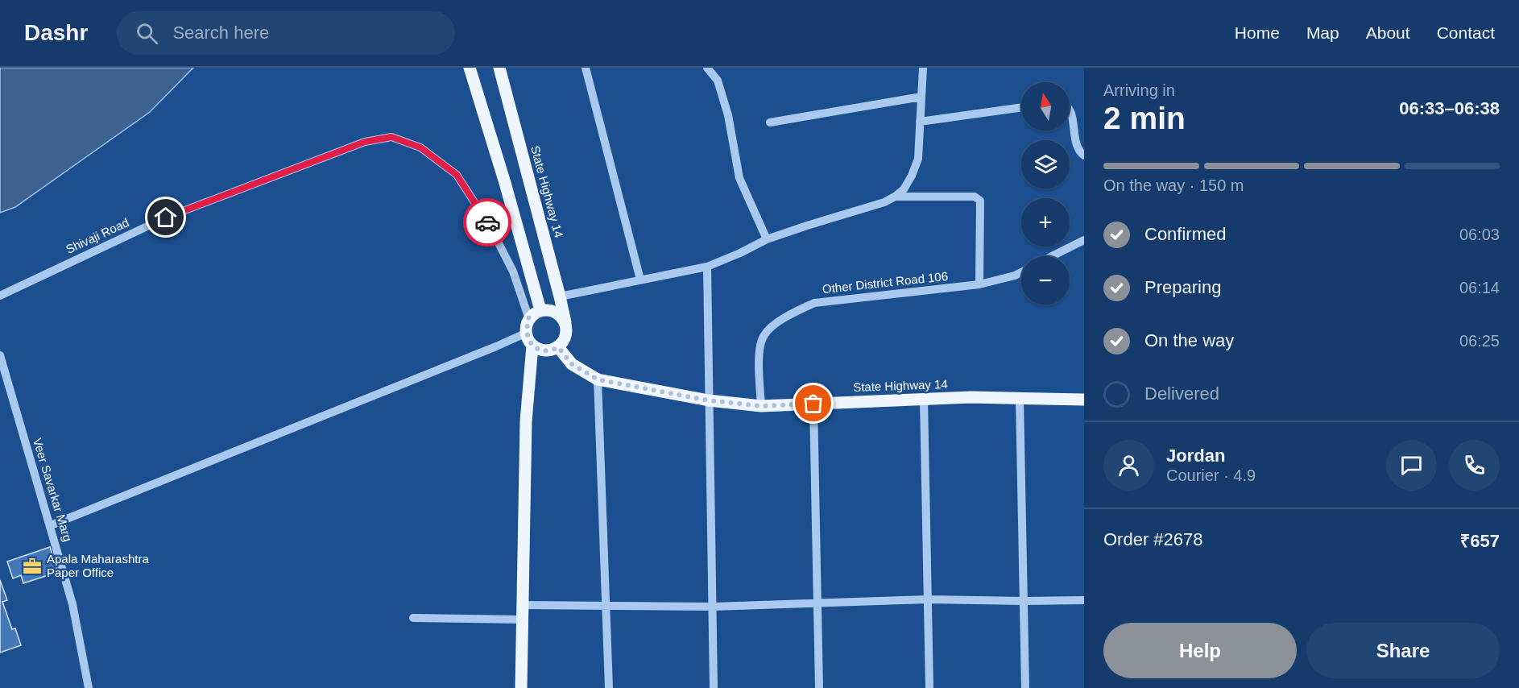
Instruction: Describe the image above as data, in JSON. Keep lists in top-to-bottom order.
{
  "streets": {
    "main road": ["State Highway 14"],
    "street": ["Shivaji Road", "Other District Road 106", "Veer Savarkar Marg"]
  },
  "crossings": [
    ["State Highway 14", "Shivaji Road"],
    ["State Highway 14", "Other District Road 106"]
  ],
  "places": {
    "office": ["Apala Maharashtra Paper Office"]
  },
  "north": "top",
  "page": {
    "header": "Dashr",
    "search": "Search here",
    "nav": [
      "Home",
      "Map",
      "About",
      "Contact"
    ],
    "heading": ["2 min", "Arriving in", "06:33–06:38"],
    "panel": [
      "Jordan",
      "Courier · 4.9",
      "Order #2678",
      "₹657"
    ],
    "map_buttons": ["+", "−"],
    "bar": "On the way · 150 m",
    "list": [
      ["Confirmed", "06:03"],
      ["Preparing", "06:14"],
      ["On the way", "06:25"],
      "Delivered"
    ],
    "buttons": ["Help", "Share"]
  }
}
